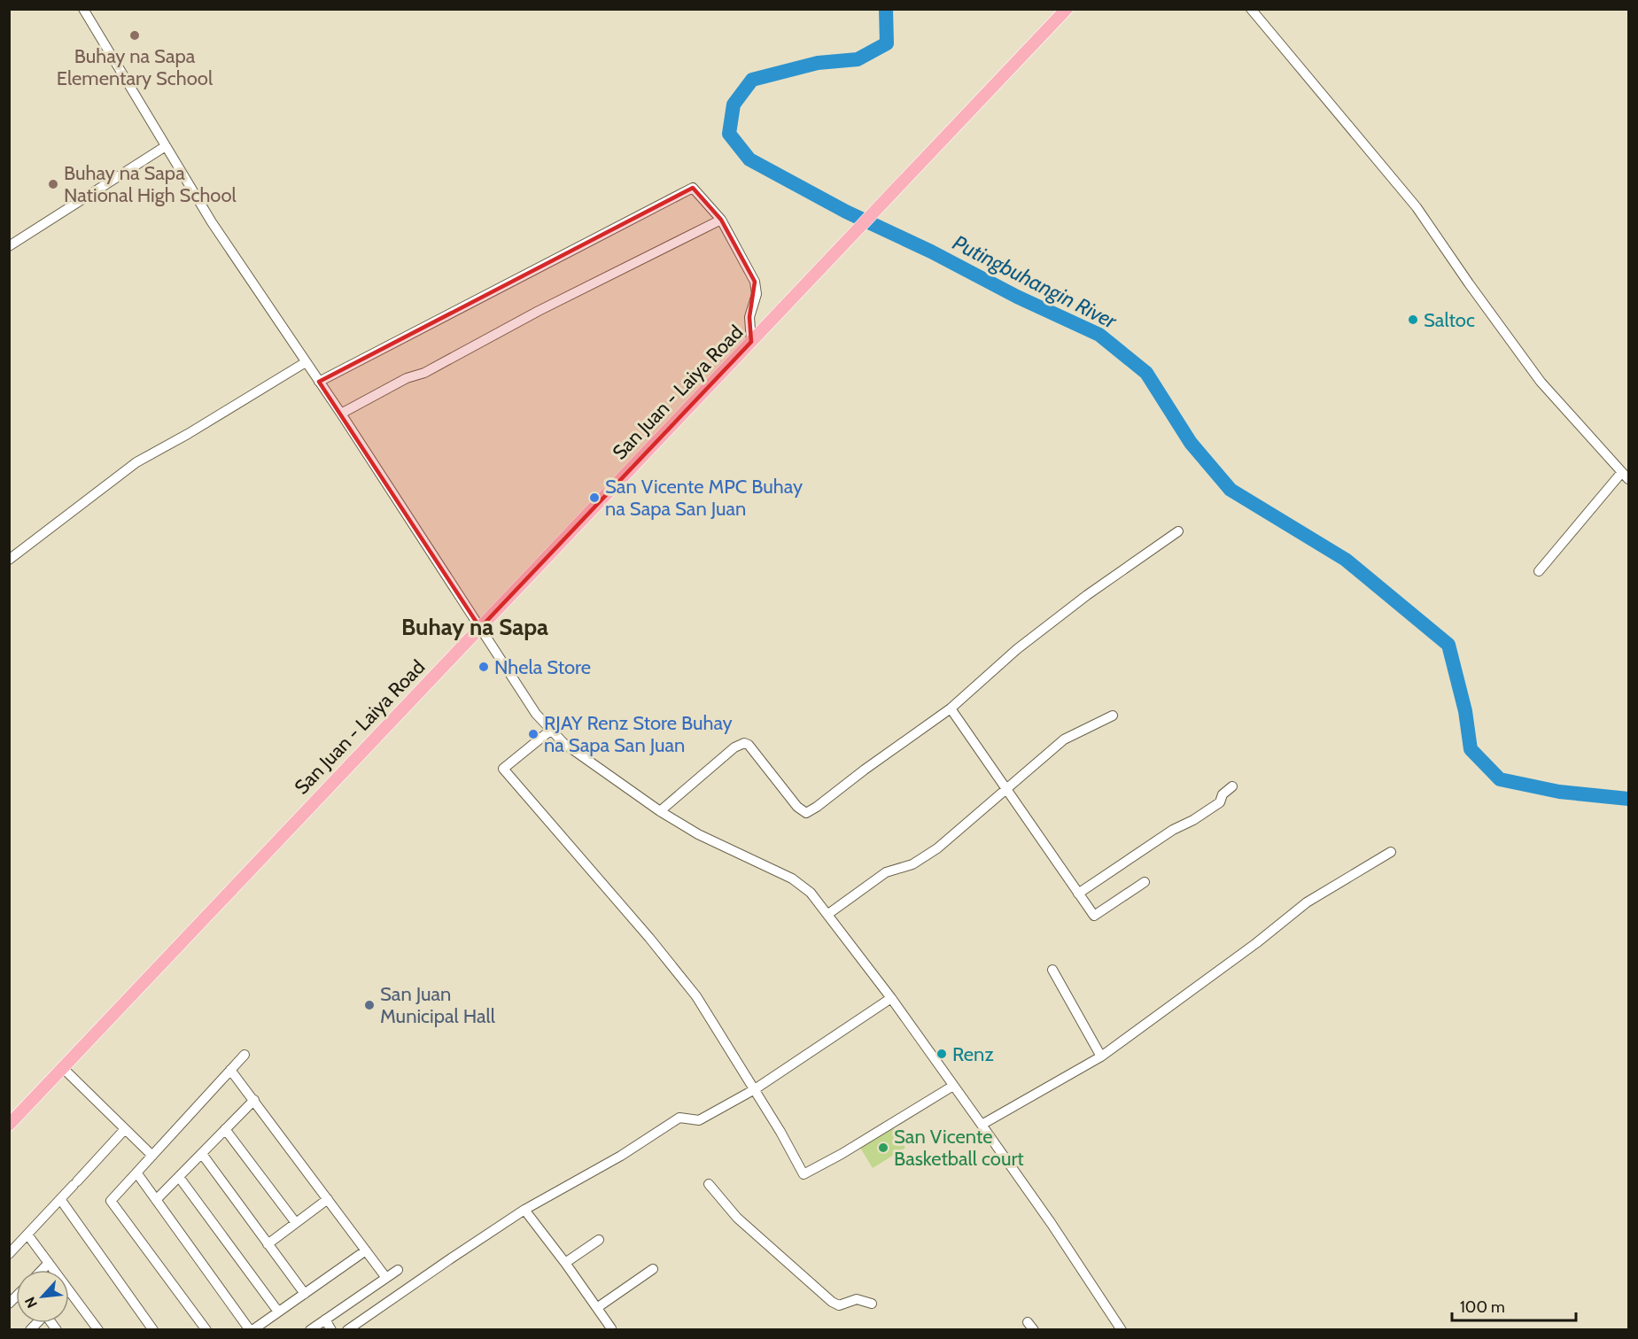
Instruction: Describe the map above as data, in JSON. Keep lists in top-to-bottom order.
{
  "streets": {
    "main road": ["San Juan - Laiya Road"]
  },
  "districts": ["Buhay na Sapa"],
  "water": ["Putingbuhangin River"],
  "places": [
    "Buhay na Sapa Elementary School",
    "Buhay na Sapa National High School",
    "Saltoc",
    "San Vicente MPC Buhay na Sapa San Juan",
    "Nhela Store",
    "RJAY Renz Store Buhay na Sapa San Juan",
    "San Juan Municipal Hall",
    "Renz",
    "San Vicente Basketball court"
  ],
  "scale_bar": "100 m",
  "north": "bottom left"
}
